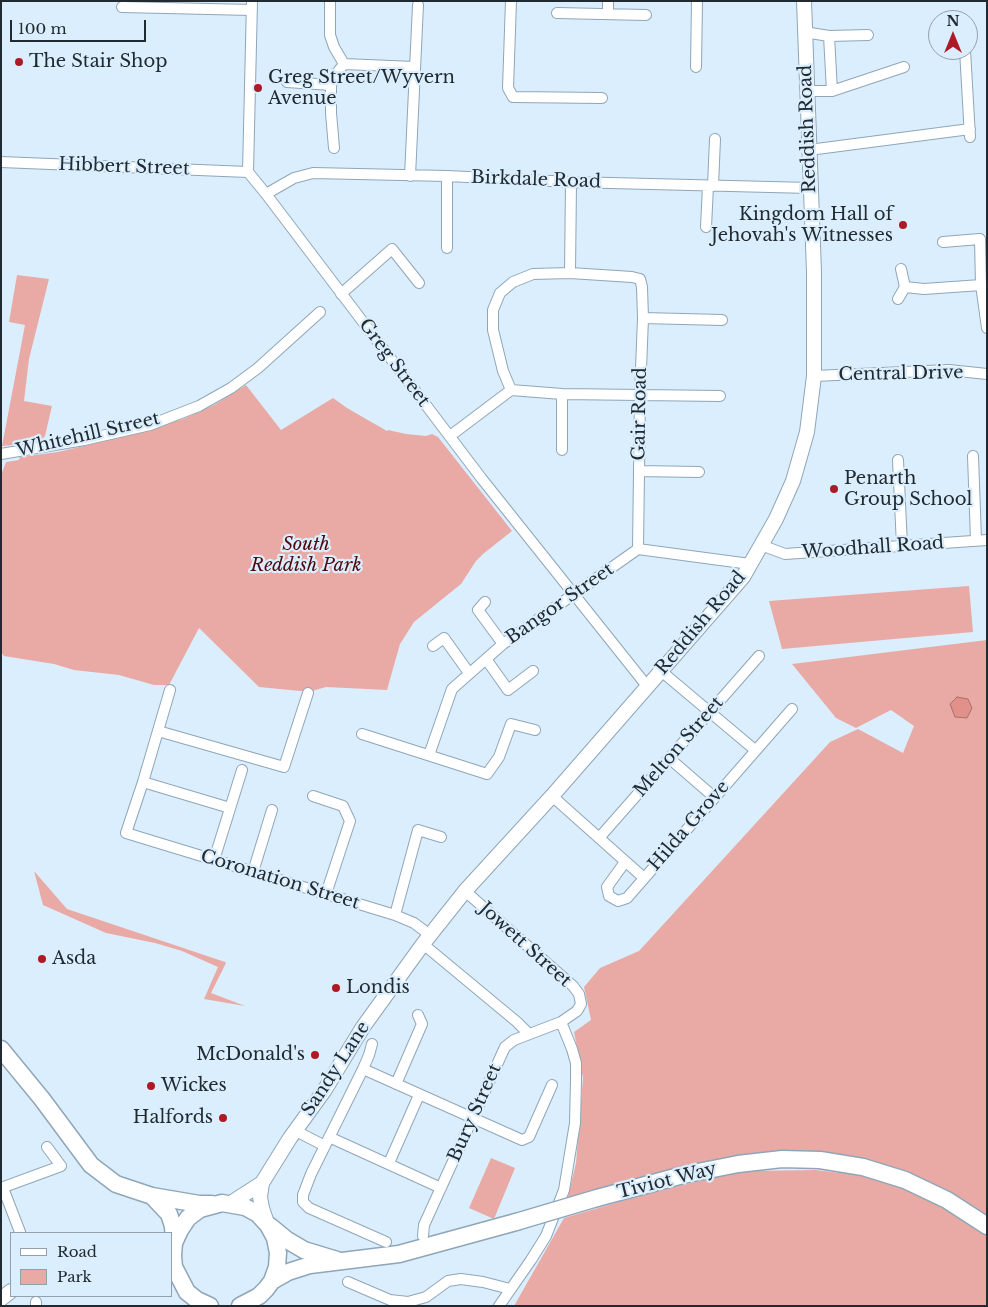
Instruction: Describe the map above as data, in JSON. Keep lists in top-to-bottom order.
{
  "streets": {
    "main road": ["Reddish Road", "Sandy Lane", "Tiviot Way"],
    "street": [
      "Hibbert Street",
      "Birkdale Road",
      "Greg Street",
      "Central Drive",
      "Gair Road",
      "Whitehill Street",
      "Woodhall Road",
      "Bangor Street",
      "Melton Street",
      "Hilda Grove",
      "Coronation Street",
      "Jowett Street",
      "Bury Street"
    ]
  },
  "crossings": [
    ["Reddish Road", "Birkdale Road"],
    ["Reddish Road", "Greg Street"],
    ["Reddish Road", "Central Drive"],
    ["Reddish Road", "Woodhall Road"],
    ["Reddish Road", "Coronation Street"],
    ["Reddish Road", "Jowett Street"],
    ["Reddish Road", "Sandy Lane"],
    ["Hibbert Street", "Greg Street"],
    ["Birkdale Road", "Greg Street"],
    ["Greg Street", "Bangor Street"],
    ["Gair Road", "Bangor Street"],
    ["Coronation Street", "Sandy Lane"],
    ["Coronation Street", "Bury Street"],
    ["Jowett Street", "Bury Street"],
    ["Sandy Lane", "Tiviot Way"]
  ],
  "parks": ["South Reddish Park"],
  "places": [
    "The Stair Shop",
    "Greg Street/Wyvern Avenue",
    "Kingdom Hall of Jehovah's Witnesses",
    "Penarth Group School",
    "Asda",
    "Londis",
    "McDonald's",
    "Wickes",
    "Halfords"
  ],
  "legend": ["Road", "Park"],
  "scale_bar": "100 m",
  "north": "top"
}
